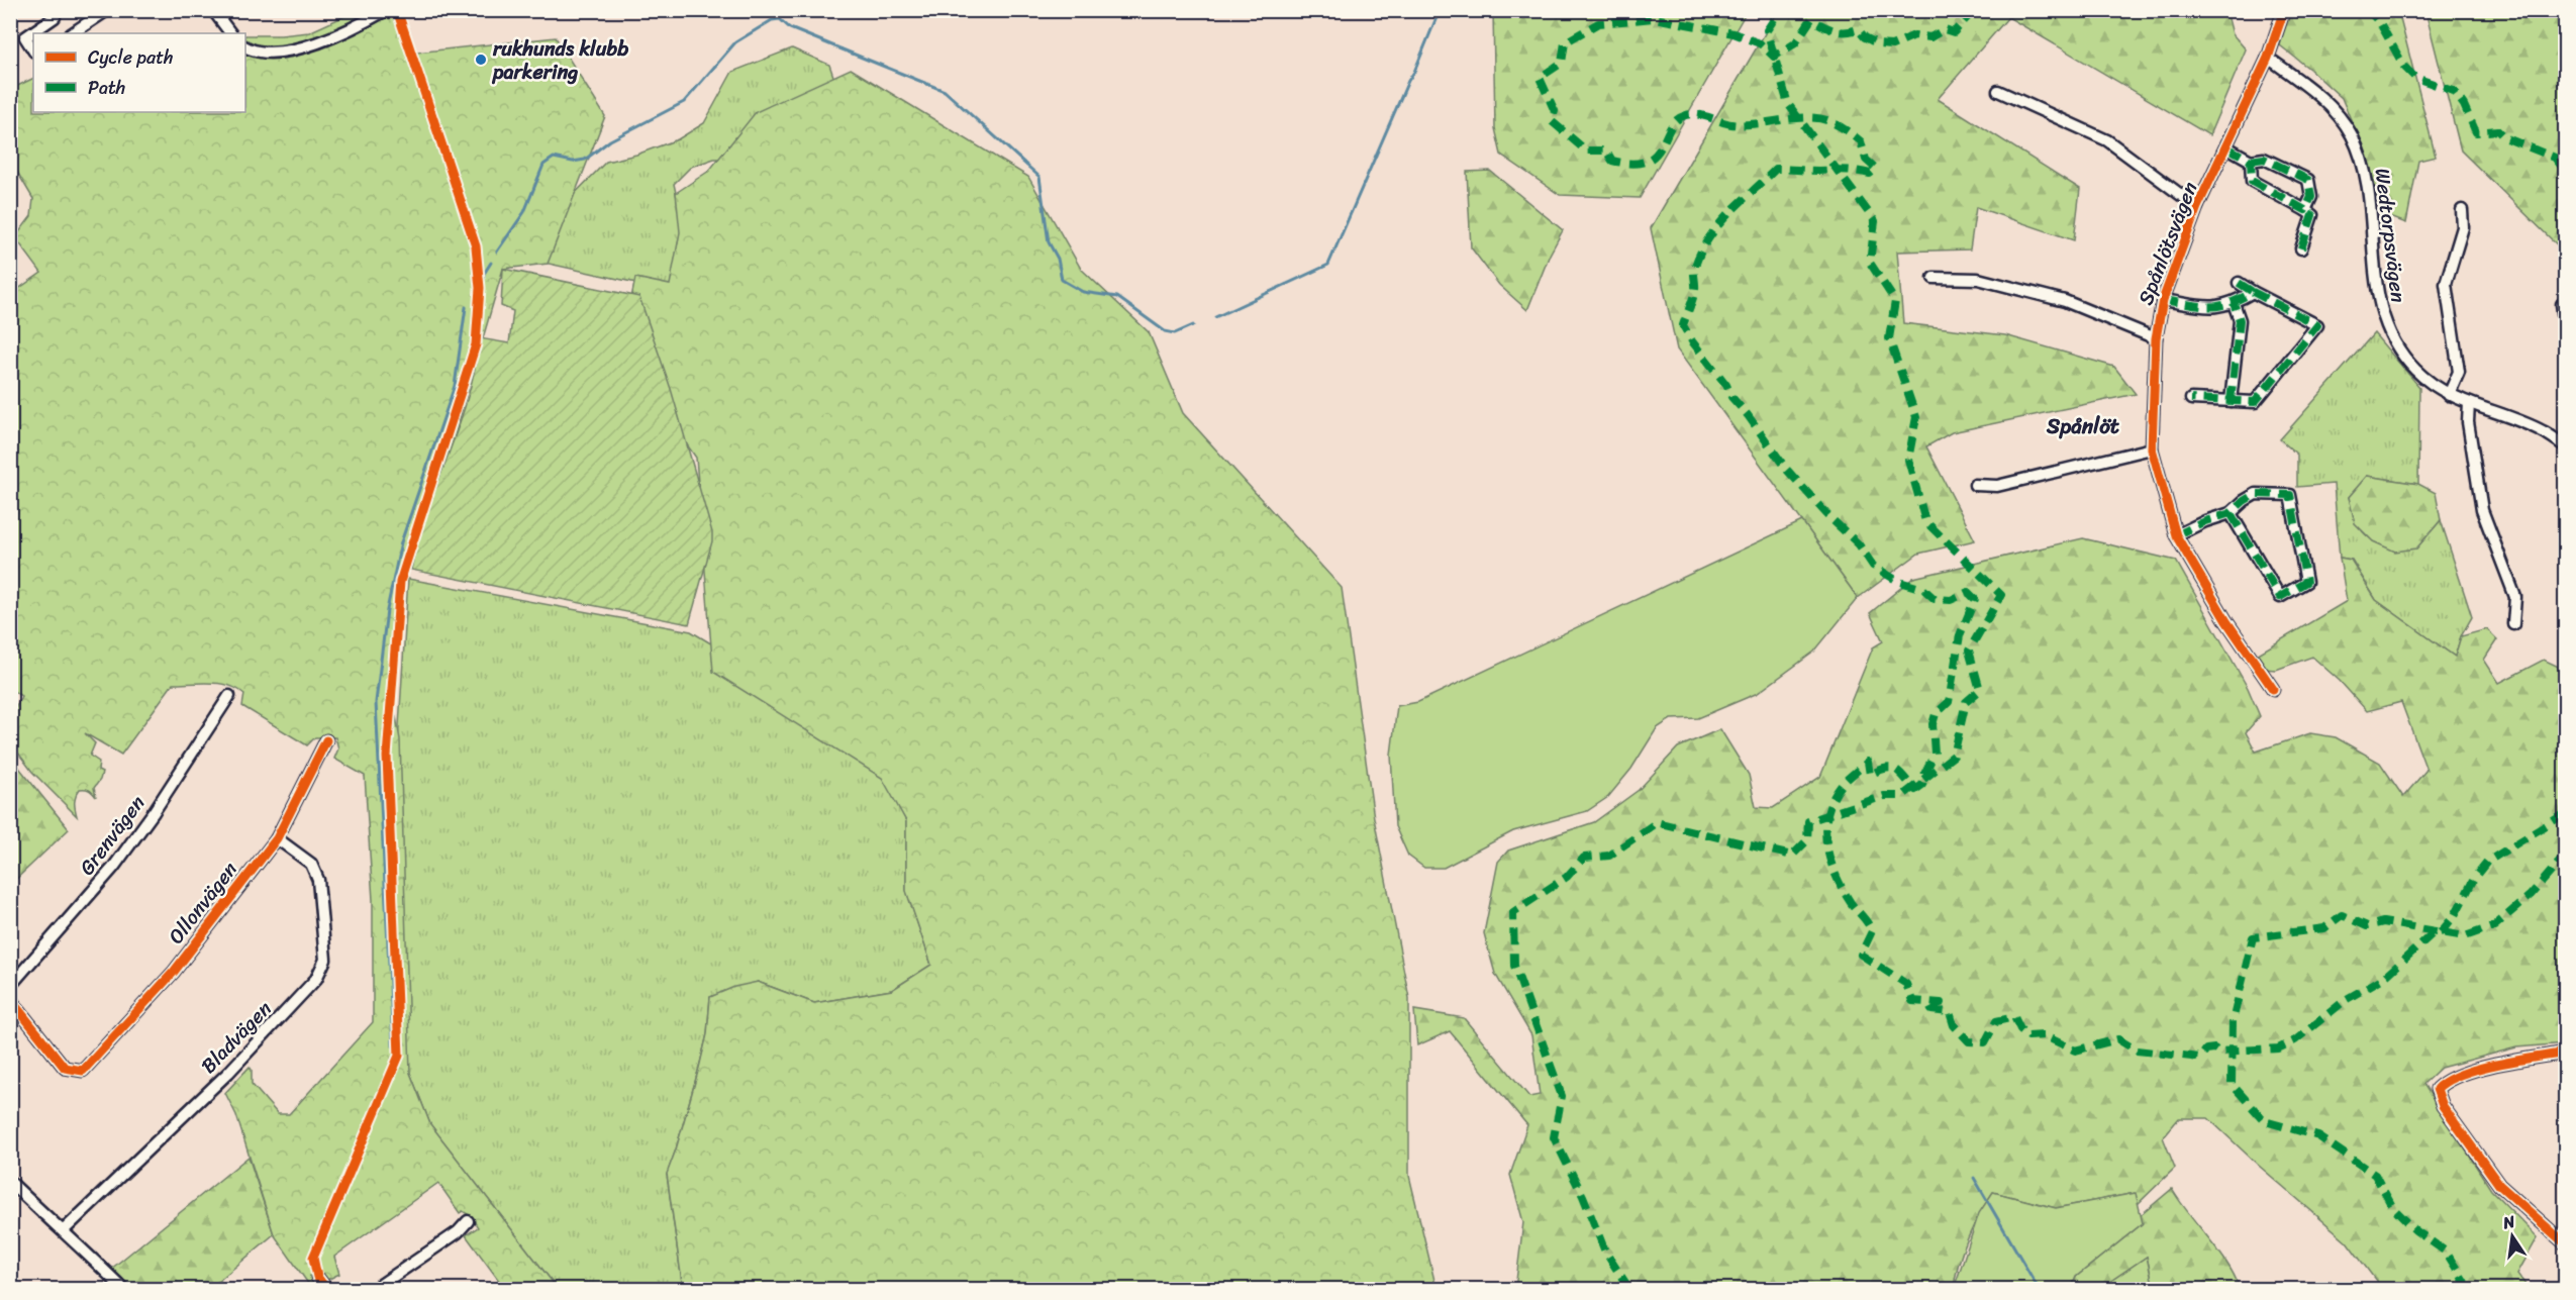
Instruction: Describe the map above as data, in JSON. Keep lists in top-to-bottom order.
{
  "streets": {
    "street": [
      "Wedtorpsvägen",
      "Spånlötsvägen",
      "Grenvägen",
      "Ollonvägen",
      "Bladvägen"
    ]
  },
  "crossings": [
    ["Wedtorpsvägen", "Spånlötsvägen"],
    ["Ollonvägen", "Bladvägen"]
  ],
  "districts": ["Spånlöt"],
  "places": ["rukhunds klubb parkering"],
  "legend": ["Cycle path", "Path"],
  "north": "top"
}
